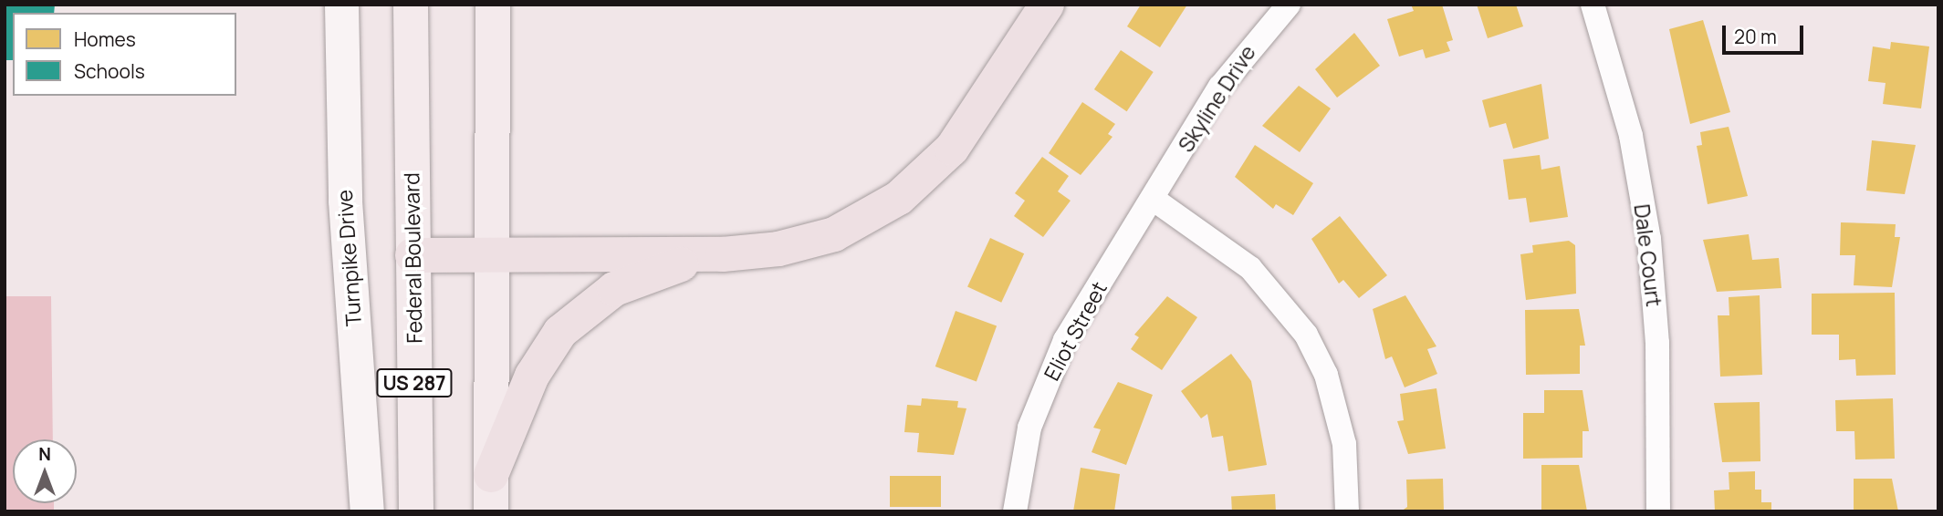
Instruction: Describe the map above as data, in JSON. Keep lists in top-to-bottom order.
{
  "streets": {
    "main road": ["Federal Boulevard", "US 287"],
    "street": [
      "Skyline Drive",
      "Dale Court",
      "Turnpike Drive",
      "Eliot Street"
    ]
  },
  "crossings": [
    ["Skyline Drive", "Eliot Street"]
  ],
  "legend": ["Homes", "Schools"],
  "scale_bar": "20 m",
  "north": "top"
}
